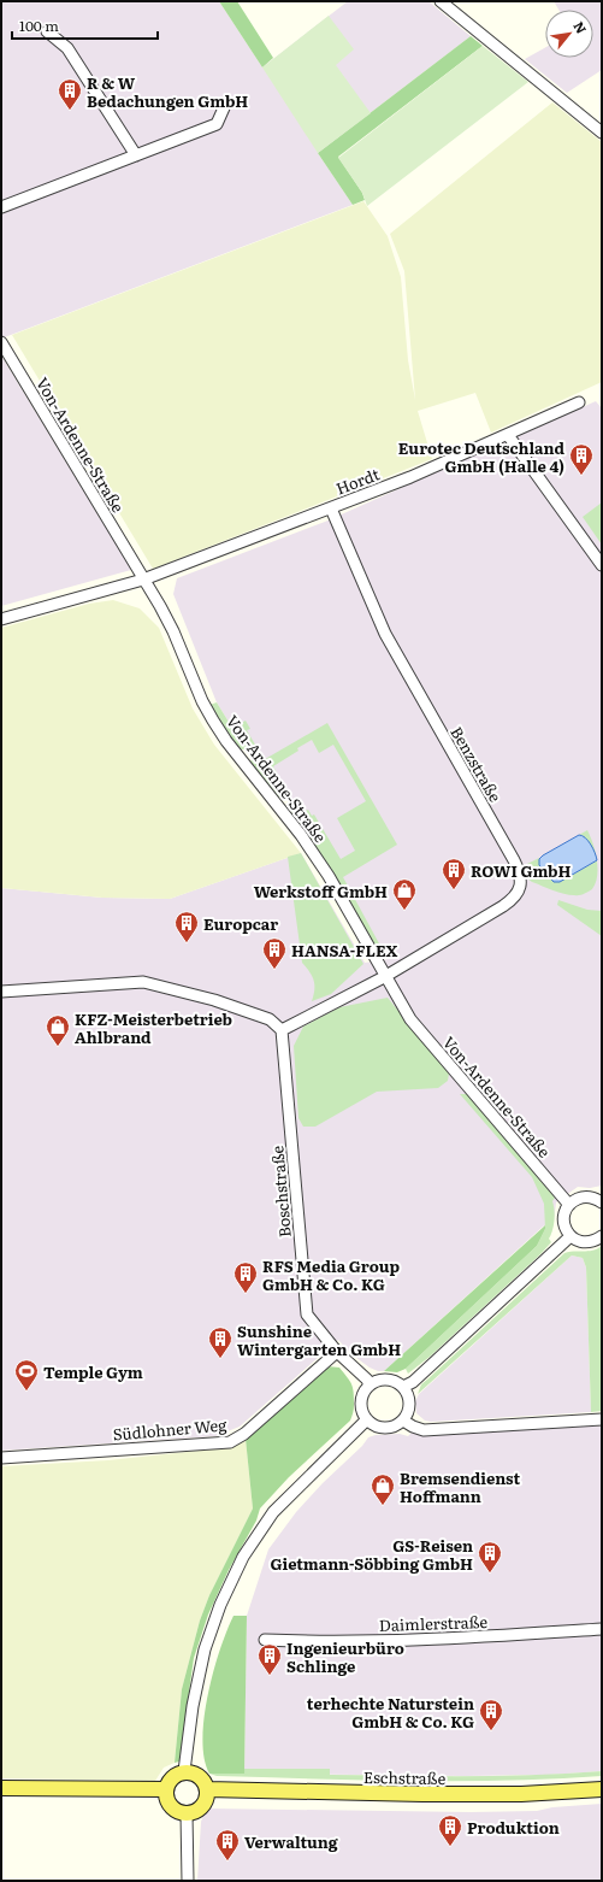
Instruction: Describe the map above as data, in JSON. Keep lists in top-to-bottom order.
{
  "streets": {
    "main road": ["Eschstraße"],
    "street": [
      "Von-Ardenne-Straße",
      "Hordt",
      "Benzstraße",
      "Boschstraße",
      "Südlohner Weg",
      "Daimlerstraße"
    ]
  },
  "crossings": [
    ["Von-Ardenne-Straße", "Hordt"],
    ["Von-Ardenne-Straße", "Benzstraße"],
    ["Hordt", "Benzstraße"],
    ["Boschstraße", "Südlohner Weg"]
  ],
  "places": {
    "building": [
      "R & W Bedachungen GmbH",
      "Eurotec Deutschland GmbH (Halle 4)",
      "ROWI GmbH",
      "Europcar",
      "HANSA-FLEX",
      "RFS Media Group GmbH & Co. KG",
      "Sunshine Wintergarten GmbH",
      "GS-Reisen Gietmann-Söbbing GmbH",
      "Ingenieurbüro Schlinge",
      "terhechte Naturstein GmbH & Co. KG",
      "Produktion",
      "Verwaltung"
    ],
    "shop": ["Werkstoff GmbH", "KFZ-Meisterbetrieb Ahlbrand", "Bremsendienst Hoffmann"],
    "sports": ["Temple Gym"]
  },
  "scale_bar": "100 m",
  "north": "top right"
}
